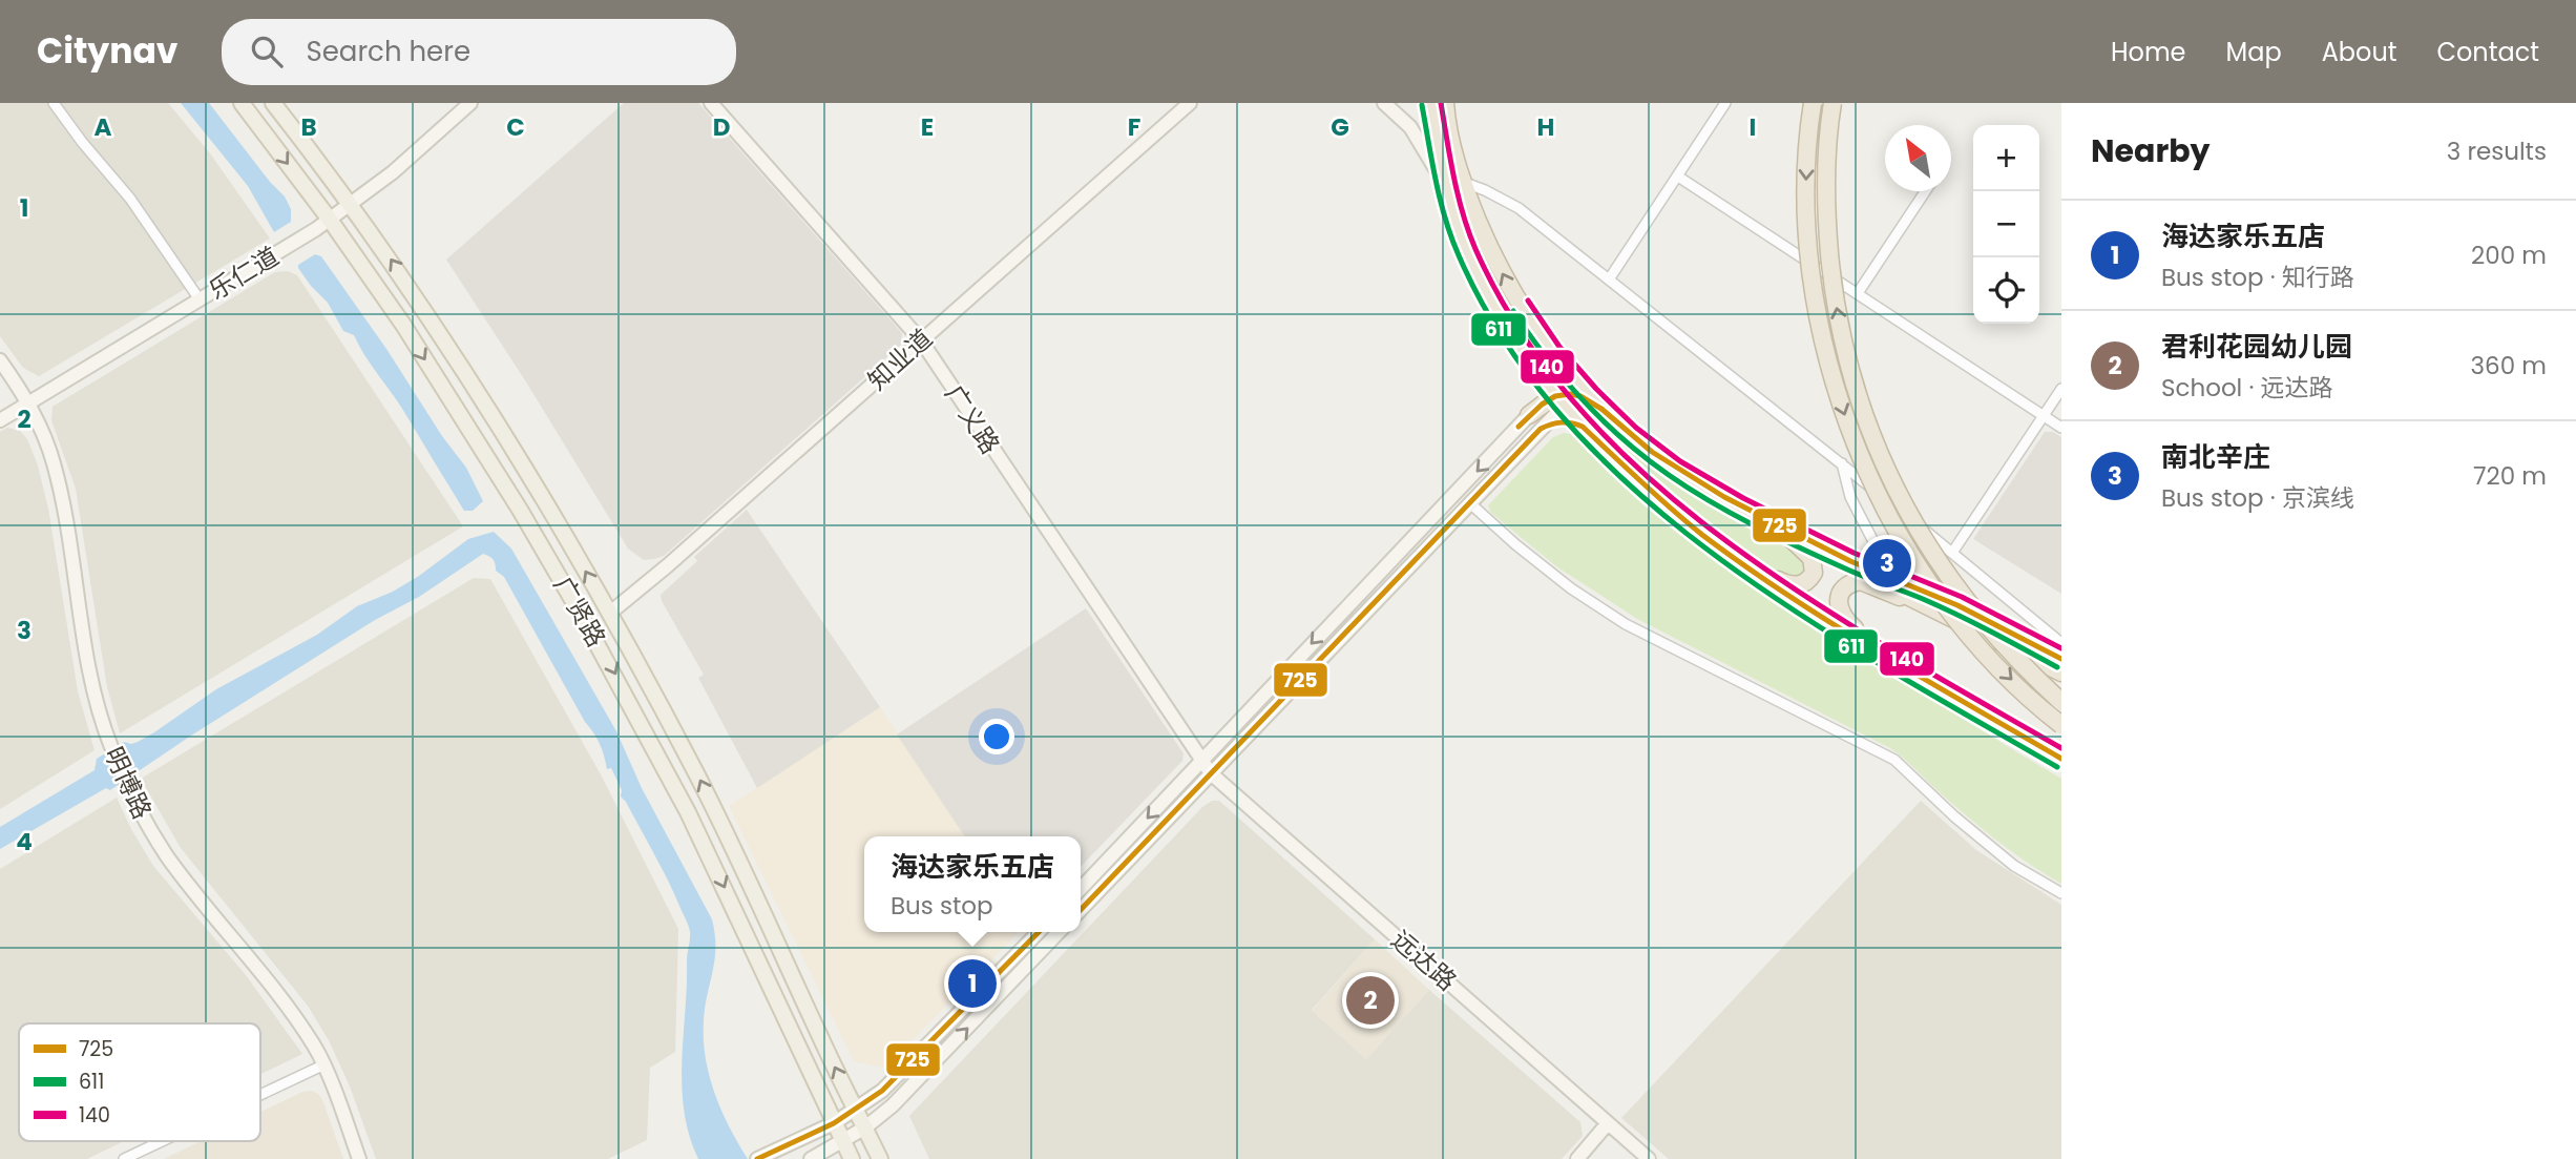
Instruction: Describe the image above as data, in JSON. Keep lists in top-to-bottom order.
{
  "streets": {
    "main road": ["广贤路"],
    "street": [
      "乐仁道",
      "知业道",
      "广义路",
      "明博路",
      "远达路"
    ]
  },
  "crossings": [
    ["乐仁道", "广贤路"],
    ["乐仁道", "明博路"],
    ["知业道", "广义路"],
    ["知业道", "广贤路"],
    ["广义路", "远达路"]
  ],
  "lines": ["transit line 140", "transit line 611", "transit line 725"],
  "legend": ["725", "611", "140"],
  "north": "top left",
  "page": {
    "header": "Citynav",
    "search": "Search here",
    "nav": [
      "Home",
      "Map",
      "About",
      "Contact"
    ],
    "heading": ["Nearby", "3 results"],
    "map_buttons": ["+", "−"],
    "list": [
      {
        "mark": "1",
        "name": "海达家乐五店",
        "note": "Bus stop · 知行路",
        "value": "200 m"
      },
      {
        "mark": "2",
        "name": "君利花园幼儿园",
        "note": "School · 远达路",
        "value": "360 m"
      },
      {
        "mark": "3",
        "name": "南北辛庄",
        "note": "Bus stop · 京滨线",
        "value": "720 m"
      }
    ],
    "pins": ["3", "1", "2"],
    "popup": ["海达家乐五店", "Bus stop"]
  },
  "grid": {
    "columns": [
      "A",
      "B",
      "C",
      "D",
      "E",
      "F",
      "G",
      "H",
      "I"
    ],
    "rows": [
      "1",
      "2",
      "3",
      "4"
    ]
  }
}
